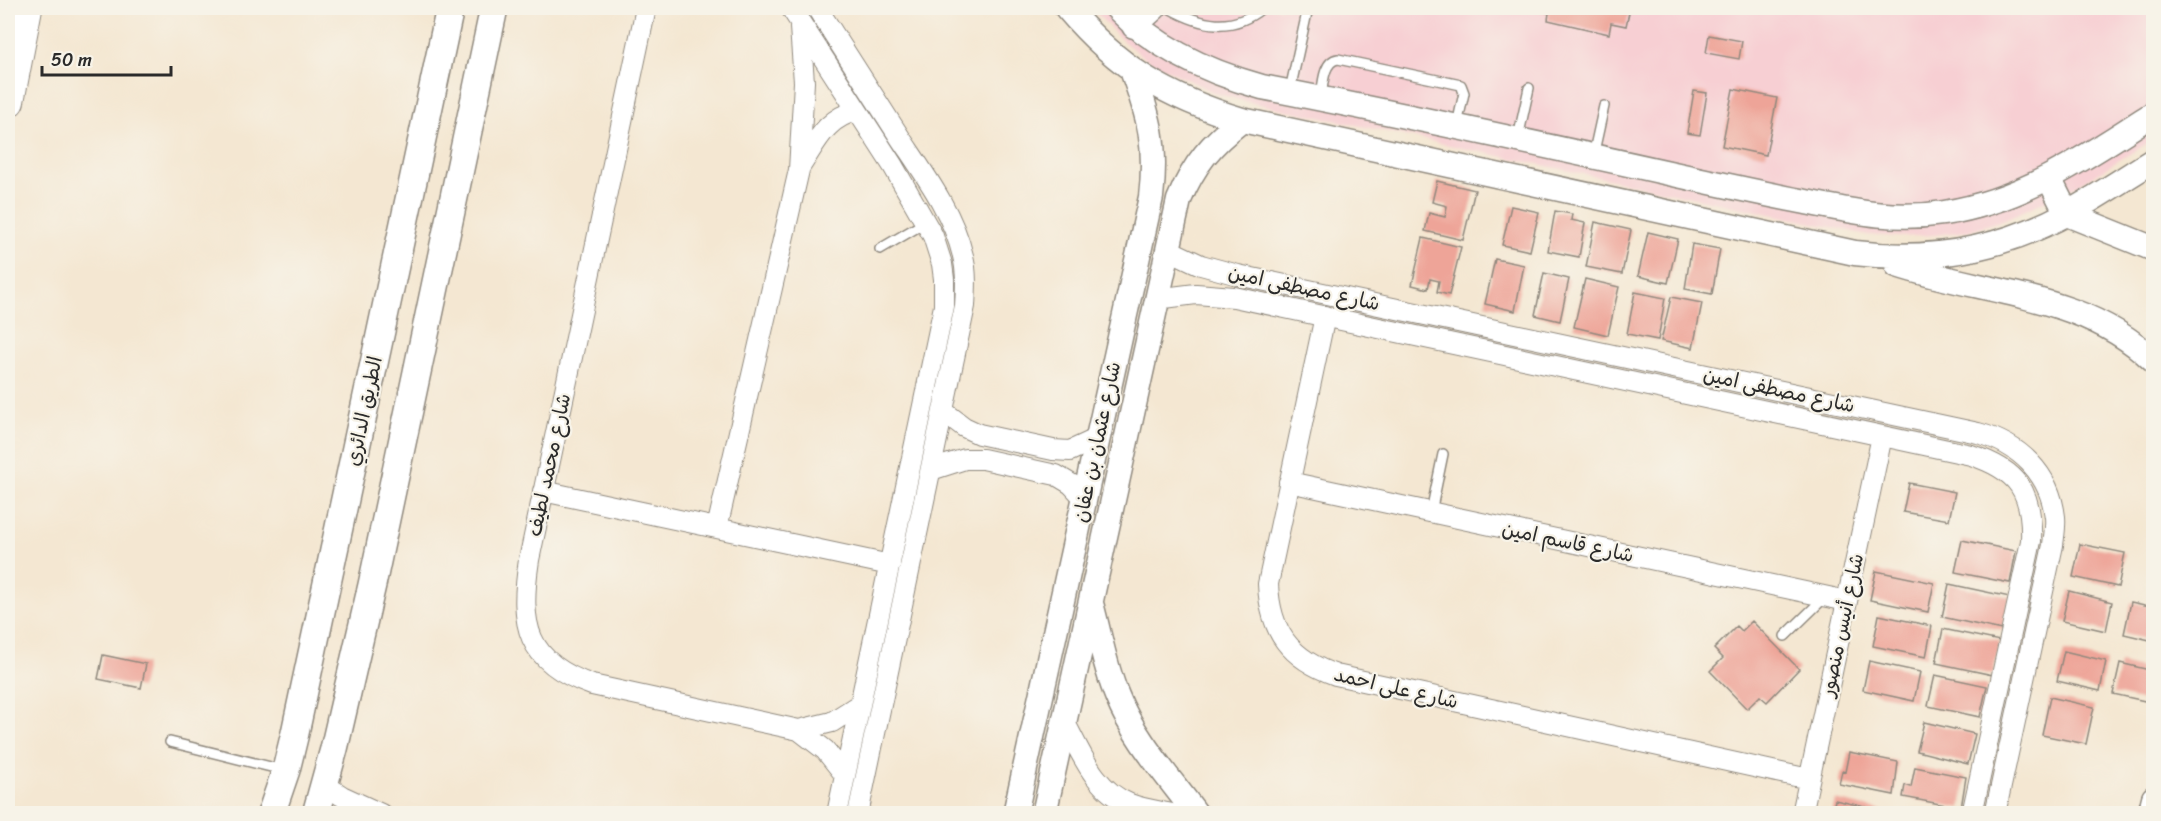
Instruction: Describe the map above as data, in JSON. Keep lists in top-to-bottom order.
{
  "streets": {
    "main road": ["الطريق الدائري"],
    "street": [
      "شارع مصطفى امين",
      "شارع عثمان بن عفان",
      "شارع محمد لطيف",
      "شارع قاسم امين",
      "شارع أنيس منصور",
      "شارع على احمد"
    ]
  },
  "crossings": [
    ["شارع مصطفى امين", "شارع عثمان بن عفان"],
    ["شارع مصطفى امين", "شارع أنيس منصور"],
    ["شارع مصطفى امين", "شارع على احمد"],
    ["شارع قاسم امين", "شارع أنيس منصور"],
    ["شارع قاسم امين", "شارع على احمد"],
    ["شارع أنيس منصور", "شارع على احمد"]
  ],
  "scale_bar": "50 m"
}
